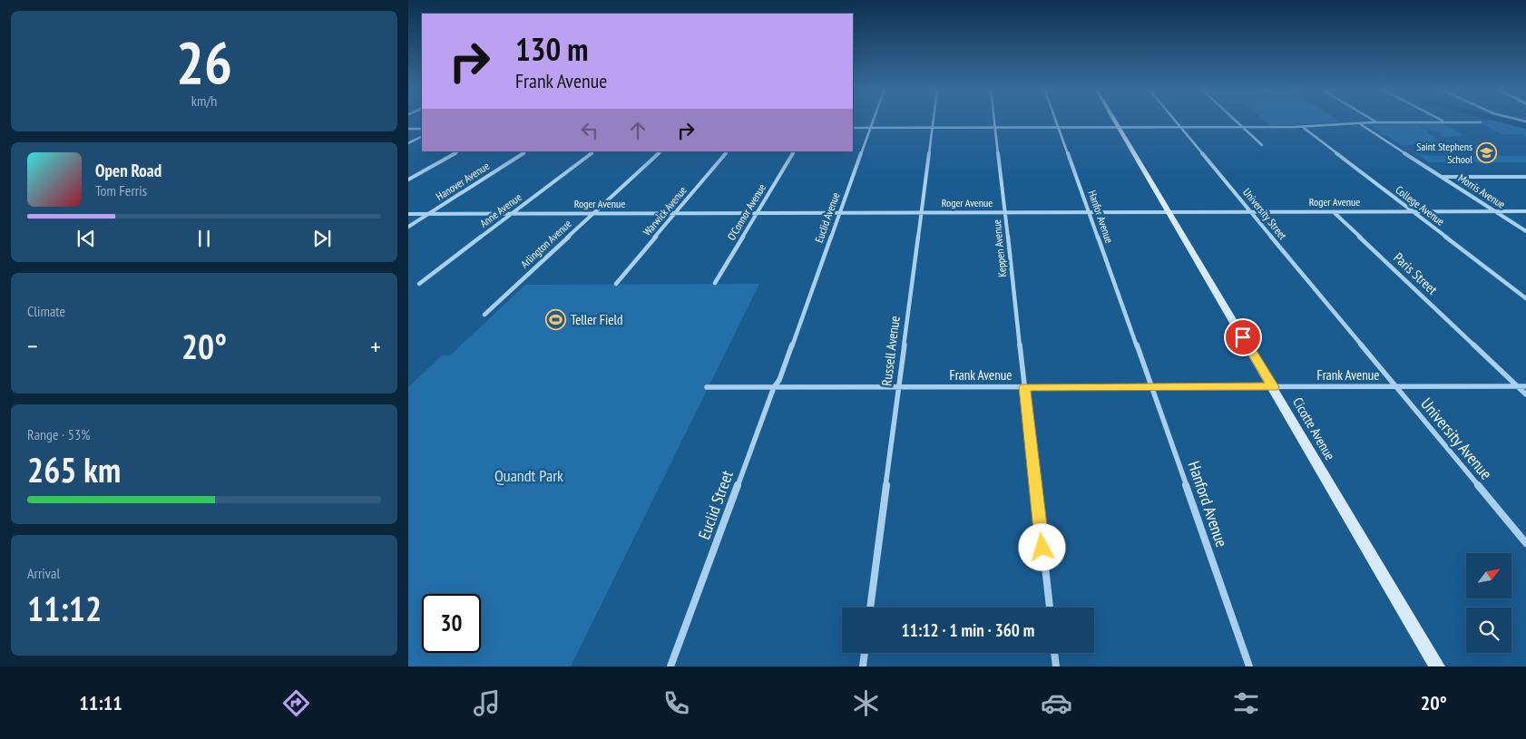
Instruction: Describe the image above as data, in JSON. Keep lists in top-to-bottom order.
{
  "streets": {
    "street": [
      "Hanover Avenue",
      "Morris Avenue",
      "Roger Avenue",
      "College Avenue",
      "Anne Avenue",
      "Warwick Avenue",
      "O'Connor Avenue",
      "University Street",
      "Hanfor Avenue",
      "Euclid Avenue",
      "Arlington Avenue",
      "Keppen Avenue",
      "Paris Street",
      "Russell Avenue",
      "Frank Avenue",
      "Cicotte Avenue",
      "University Avenue",
      "Hanford Avenue",
      "Euclid Street"
    ]
  },
  "crossings": [
    ["Hanover Avenue", "Roger Avenue"],
    ["Morris Avenue", "Roger Avenue"],
    ["Roger Avenue", "College Avenue"],
    ["Roger Avenue", "Anne Avenue"],
    ["Roger Avenue", "Warwick Avenue"],
    ["Roger Avenue", "O'Connor Avenue"],
    ["Roger Avenue", "University Street"],
    ["Roger Avenue", "Hanfor Avenue"],
    ["Roger Avenue", "Euclid Avenue"],
    ["Roger Avenue", "Arlington Avenue"],
    ["Roger Avenue", "Keppen Avenue"],
    ["Roger Avenue", "Paris Street"],
    ["Roger Avenue", "Russell Avenue"],
    ["Roger Avenue", "Cicotte Avenue"],
    ["University Street", "University Avenue"],
    ["Hanfor Avenue", "Hanford Avenue"],
    ["Euclid Avenue", "Euclid Street"],
    ["Keppen Avenue", "Frank Avenue"],
    ["Paris Street", "Frank Avenue"],
    ["Russell Avenue", "Frank Avenue"],
    ["Frank Avenue", "Cicotte Avenue"],
    ["Frank Avenue", "University Avenue"],
    ["Frank Avenue", "Hanford Avenue"],
    ["Frank Avenue", "Euclid Street"]
  ],
  "parks": ["Quandt Park"],
  "places": {
    "school or university": ["Saint Stephens School"],
    "sports": ["Teller Field"]
  },
  "north": "top right",
  "page": {
    "tile": [
      ["26", "km/h"],
      "Climate",
      ["Range · 53%", "265 km"],
      ["Arrival", "11:12"]
    ],
    "turn": ["130 m", "Frank Avenue"],
    "song": ["Open Road", "Tom Ferris"],
    "heat": ["−", "20°", "+"],
    "limit": "30",
    "trip": "11:12 · 1 min · 360 m",
    "tabs": ["11:11", "20°"]
  }
}
